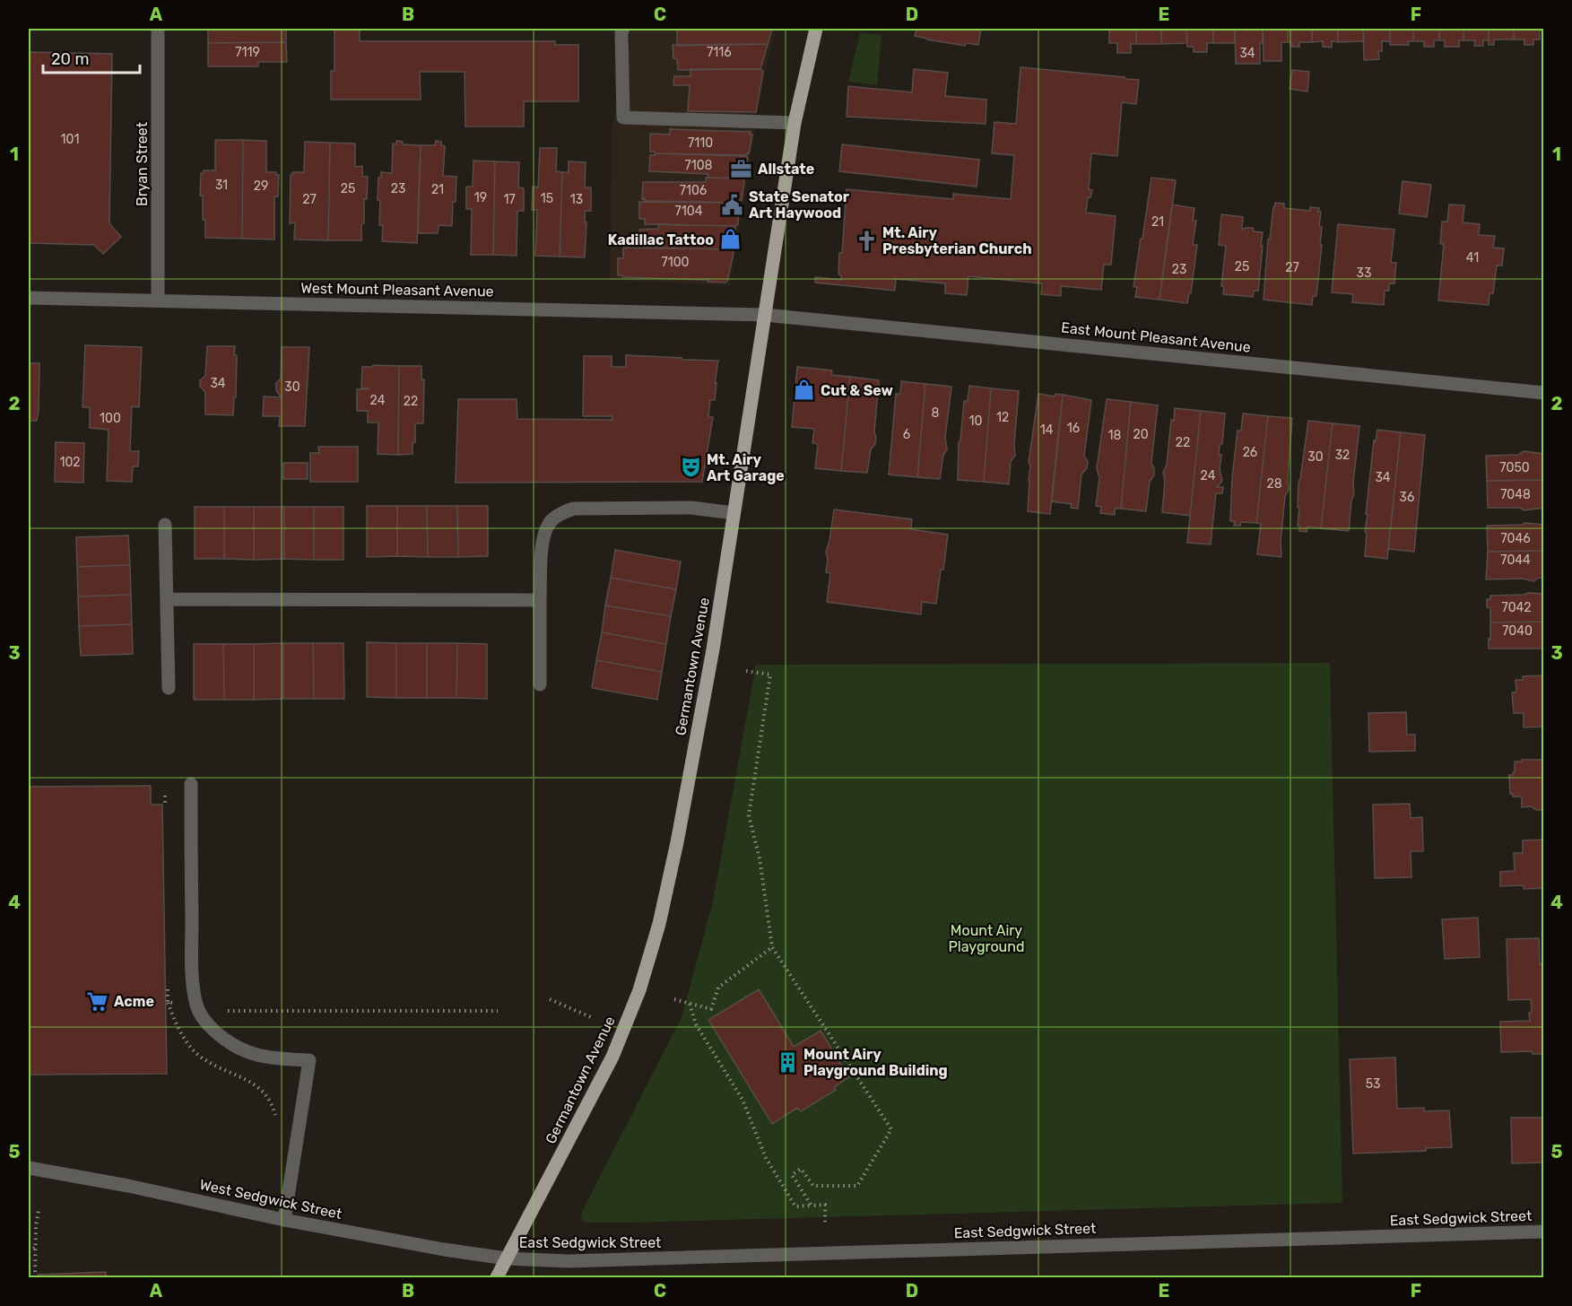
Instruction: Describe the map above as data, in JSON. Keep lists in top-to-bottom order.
{
  "streets": {
    "main road": ["Germantown Avenue"],
    "street": [
      "Bryan Street",
      "West Mount Pleasant Avenue",
      "East Mount Pleasant Avenue",
      "West Sedgwick Street",
      "East Sedgwick Street"
    ]
  },
  "crossings": [
    ["Bryan Street", "West Mount Pleasant Avenue"],
    ["West Mount Pleasant Avenue", "East Mount Pleasant Avenue"],
    ["West Mount Pleasant Avenue", "Germantown Avenue"],
    ["East Mount Pleasant Avenue", "Germantown Avenue"],
    ["Germantown Avenue", "West Sedgwick Street"],
    ["Germantown Avenue", "East Sedgwick Street"],
    ["West Sedgwick Street", "East Sedgwick Street"]
  ],
  "parks": ["Mount Airy Playground"],
  "places": {
    "office": ["Allstate"],
    "public building": ["State Senator Art Haywood"],
    "shop": ["Kadillac Tattoo", "Cut & Sew"],
    "church": ["Mt. Airy Presbyterian Church"],
    "theatre": ["Mt. Airy Art Garage"],
    "supermarket": ["Acme"],
    "building": ["Mount Airy Playground Building"]
  },
  "house_numbers": [
    "7119",
    "7116",
    "34",
    "101",
    "7110",
    "7108",
    "31",
    "29",
    "25",
    "23",
    "21",
    "7106",
    "19",
    "15",
    "27",
    "17",
    "13",
    "7104",
    "21",
    "41",
    "7100",
    "25",
    "27",
    "23",
    "33",
    "34",
    "30",
    "24",
    "22",
    "8",
    "12",
    "100",
    "10",
    "16",
    "14",
    "6",
    "20",
    "18",
    "22",
    "26",
    "32",
    "30",
    "102",
    "7050",
    "24",
    "34",
    "28",
    "7048",
    "36",
    "7046",
    "7044",
    "7042",
    "7040",
    "53"
  ],
  "scale_bar": "20 m",
  "grid": {
    "columns": [
      "A",
      "B",
      "C",
      "D",
      "E",
      "F"
    ],
    "rows": [
      "1",
      "2",
      "3",
      "4",
      "5"
    ]
  }
}
